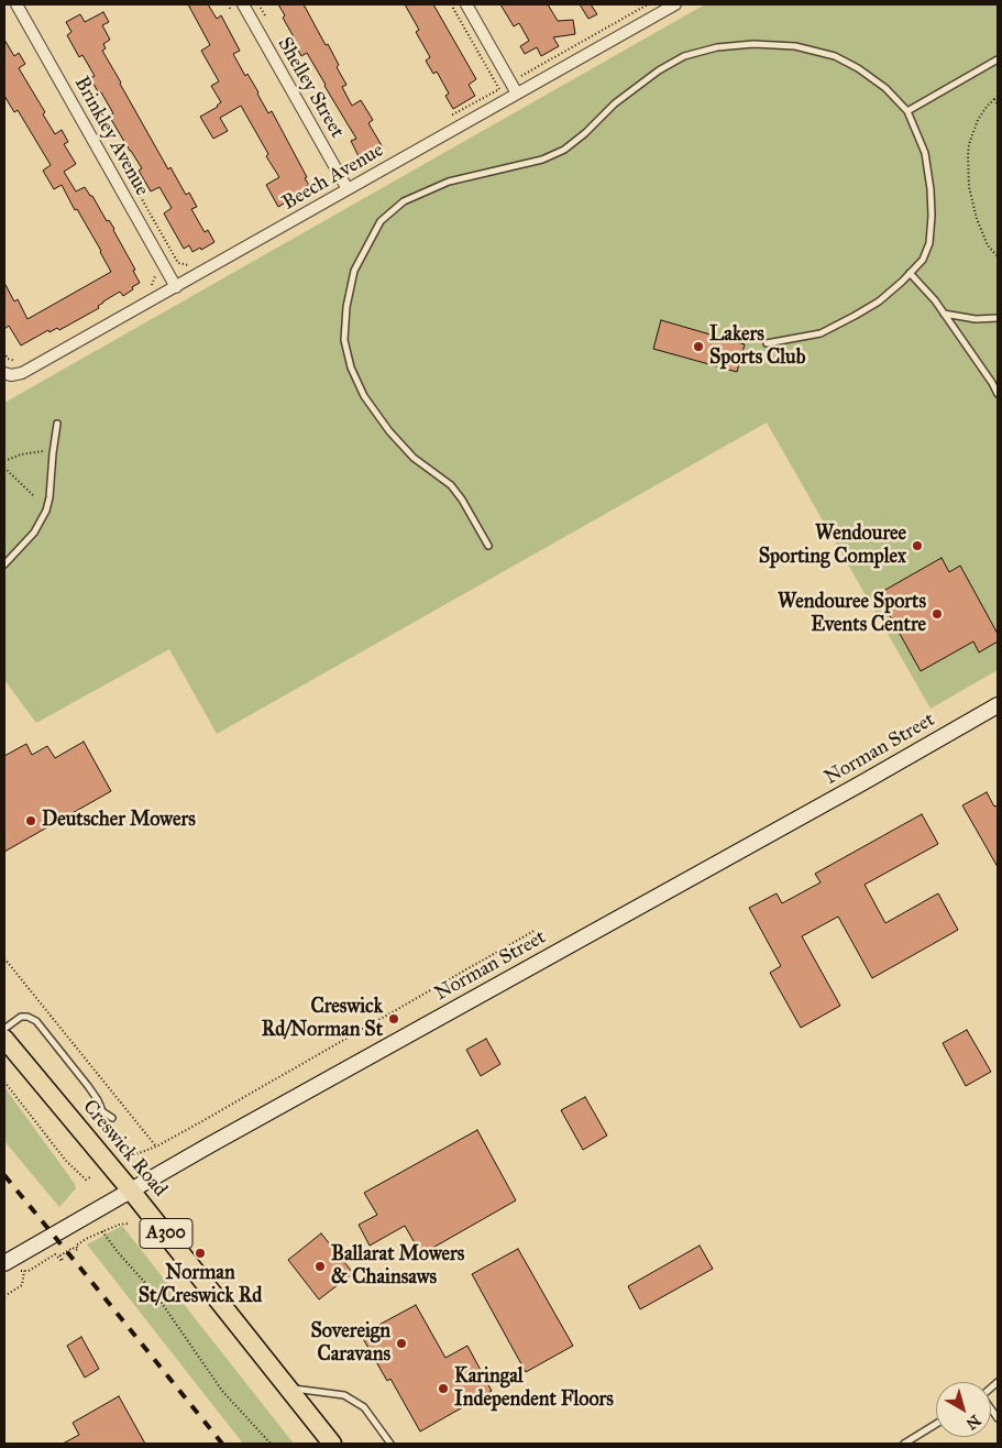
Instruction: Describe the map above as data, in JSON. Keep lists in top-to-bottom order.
{
  "streets": {
    "highway": ["Creswick Road", "A300"],
    "main road": ["Norman Street"],
    "street": ["Shelley Street", "Brinkley Avenue", "Beech Avenue"]
  },
  "crossings": [
    ["Shelley Street", "Beech Avenue"],
    ["Brinkley Avenue", "Beech Avenue"],
    ["Norman Street", "Creswick Road"]
  ],
  "places": [
    "Lakers Sports Club",
    "Wendouree Sporting Complex",
    "Wendouree Sports Events Centre",
    "Deutscher Mowers",
    "Creswick Rd/Norman St",
    "Norman St/Creswick Rd",
    "Ballarat Mowers & Chainsaws",
    "Sovereign Caravans",
    "Karingal Independent Floors"
  ],
  "north": "bottom right"
}
